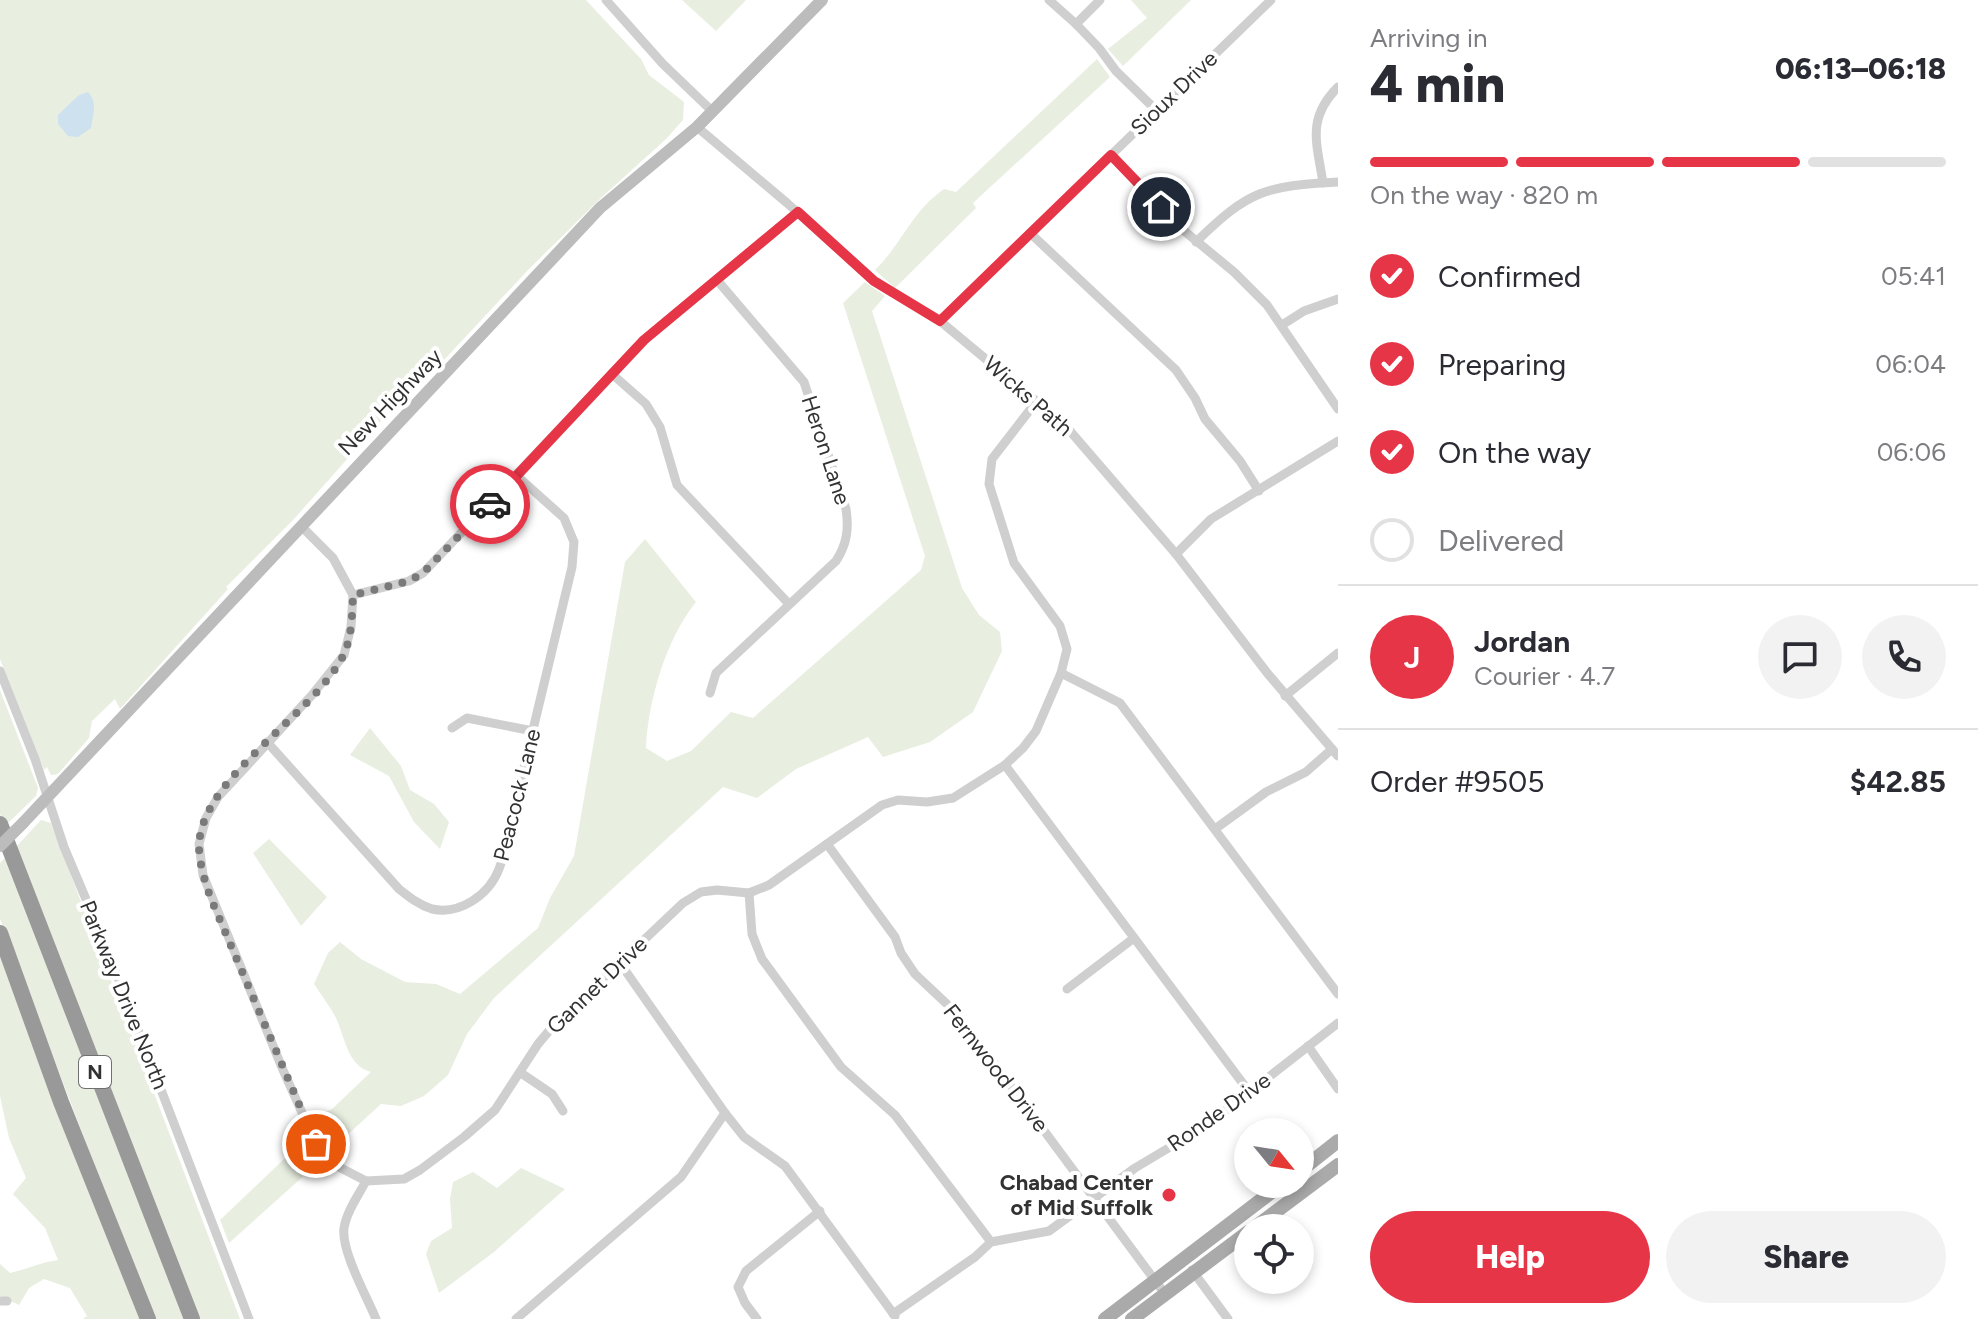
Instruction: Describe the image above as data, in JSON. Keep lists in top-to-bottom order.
{
  "streets": {
    "highway": ["N"],
    "street": [
      "Sioux Drive",
      "Wicks Path",
      "New Highway",
      "Heron Lane",
      "Peacock Lane",
      "Gannet Drive",
      "Parkway Drive North",
      "Fernwood Drive",
      "Ronde Drive"
    ]
  },
  "crossings": [
    ["Sioux Drive", "Wicks Path"],
    ["Wicks Path", "New Highway"],
    ["Wicks Path", "Gannet Drive"],
    ["New Highway", "Parkway Drive North"],
    ["Gannet Drive", "Fernwood Drive"],
    ["Fernwood Drive", "Ronde Drive"]
  ],
  "places": ["Chabad Center of Mid Suffolk"],
  "north": "bottom right",
  "page": {
    "heading": ["4 min", "Arriving in", "06:13–06:18"],
    "panel": [
      "Jordan",
      "Courier · 4.7",
      "Order #9505",
      "$42.85"
    ],
    "bar": "On the way · 820 m",
    "list": [
      ["Confirmed", "05:41"],
      ["Preparing", "06:04"],
      ["On the way", "06:06"],
      "Delivered"
    ],
    "round": "J",
    "buttons": ["Help", "Share"]
  }
}
